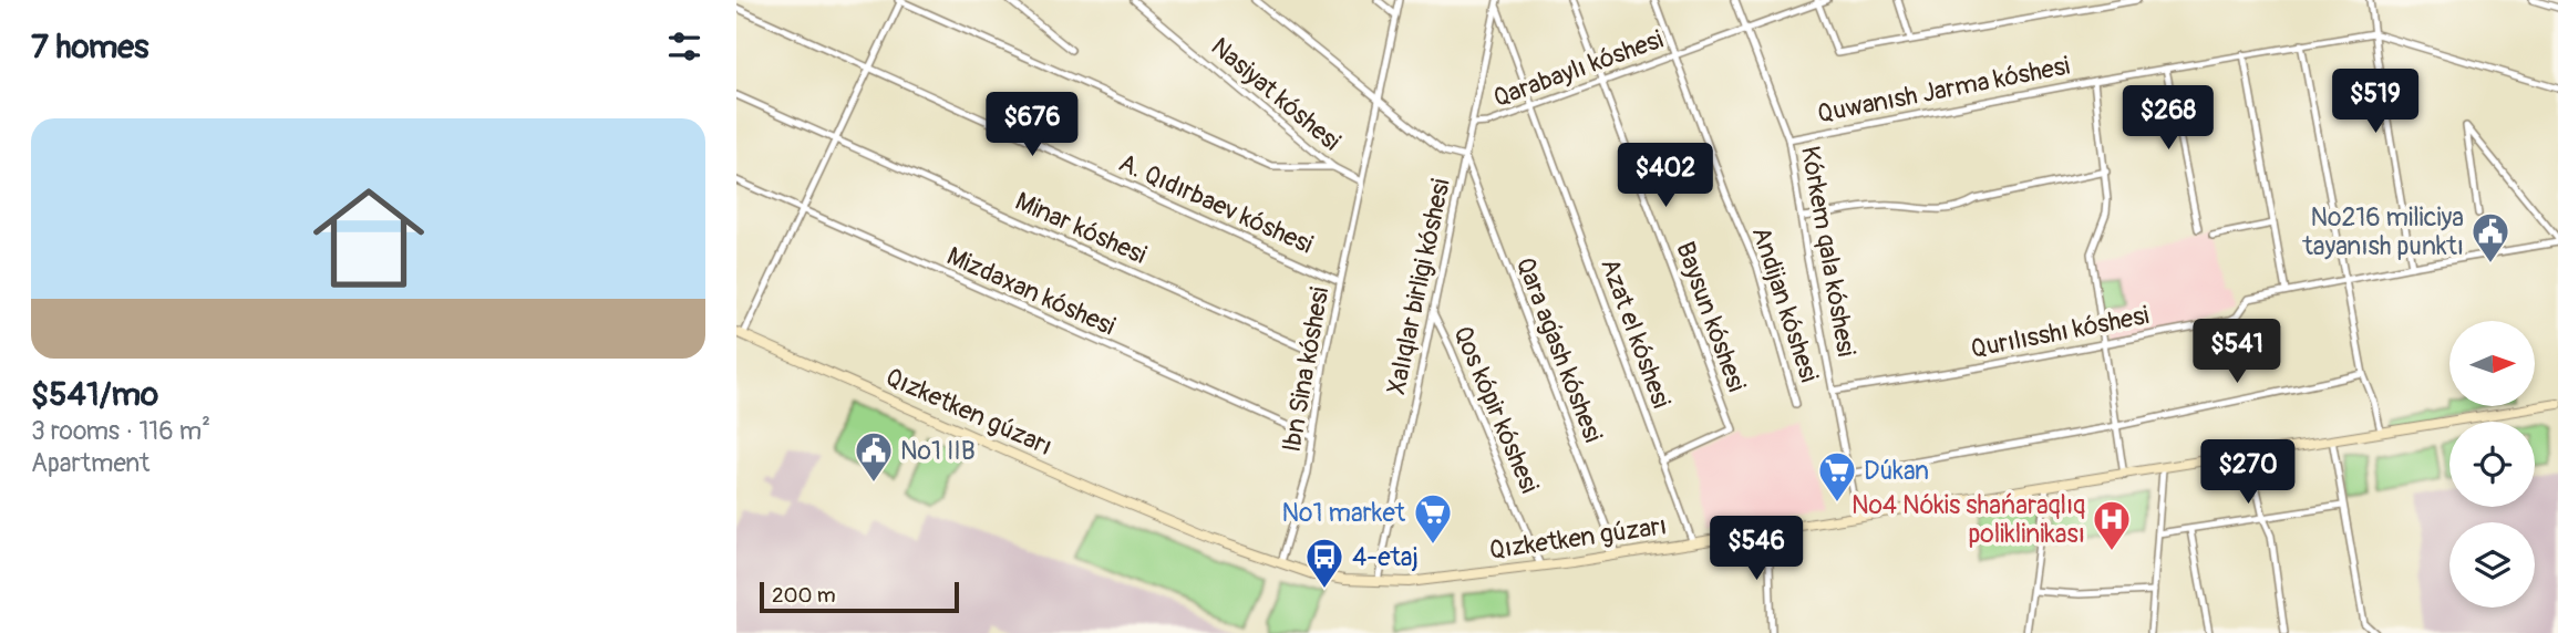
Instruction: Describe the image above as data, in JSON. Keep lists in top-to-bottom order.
{
  "streets": {
    "street": [
      "Qarabaylı kóshesi",
      "Quwanısh Jarma kóshesi",
      "Nasiyat kóshesi",
      "A. Qıdırbaev kóshesi",
      "Minar kóshesi",
      "Kórkem qala kóshesi",
      "Xalıqlar birligi kóshesi",
      "Mizdaxan kóshesi",
      "Andijan kóshesi",
      "Baysun kóshesi",
      "Qurılısshı kóshesi",
      "Azat el kóshesi",
      "Qara aǵash kóshesi",
      "Ibn Sina kóshesi",
      "Qos kópir kóshesi",
      "Qızketken gúzarı"
    ]
  },
  "crossings": [
    ["Qarabaylı kóshesi", "Kórkem qala kóshesi"],
    ["Qarabaylı kóshesi", "Xalıqlar birligi kóshesi"],
    ["Qarabaylı kóshesi", "Andijan kóshesi"],
    ["Qarabaylı kóshesi", "Baysun kóshesi"],
    ["Qarabaylı kóshesi", "Azat el kóshesi"],
    ["Quwanısh Jarma kóshesi", "Kórkem qala kóshesi"],
    ["Nasiyat kóshesi", "Ibn Sina kóshesi"],
    ["A. Qıdırbaev kóshesi", "Ibn Sina kóshesi"],
    ["Minar kóshesi", "Ibn Sina kóshesi"],
    ["Kórkem qala kóshesi", "Qurılısshı kóshesi"],
    ["Kórkem qala kóshesi", "Qızketken gúzarı"],
    ["Xalıqlar birligi kóshesi", "Azat el kóshesi"],
    ["Xalıqlar birligi kóshesi", "Qara aǵash kóshesi"],
    ["Xalıqlar birligi kóshesi", "Qos kópir kóshesi"],
    ["Xalıqlar birligi kóshesi", "Qızketken gúzarı"],
    ["Mizdaxan kóshesi", "Ibn Sina kóshesi"],
    ["Baysun kóshesi", "Azat el kóshesi"],
    ["Azat el kóshesi", "Qızketken gúzarı"],
    ["Qara aǵash kóshesi", "Qızketken gúzarı"],
    ["Ibn Sina kóshesi", "Qızketken gúzarı"],
    ["Qos kópir kóshesi", "Qızketken gúzarı"]
  ],
  "places": {
    "public building": ["№216 miliciya tayanısh punktı", "№1 IIB"],
    "supermarket": ["Dúkan", "№1 market"],
    "hospital": ["№4 Nókis shańaraqlıq poliklinikası"],
    "bus stop": ["4-etaj"]
  },
  "scale_bar": "200 m",
  "north": "right",
  "page": {
    "heading": "7 homes",
    "price": [
      "$519",
      "$268",
      "$676",
      "$402",
      "$541",
      "$270",
      "$546"
    ],
    "list": [
      {
        "name": "$541/mo",
        "note": "3 rooms · 116 m² · Apartment"
      }
    ],
    "scale": "200 m"
  }
}
